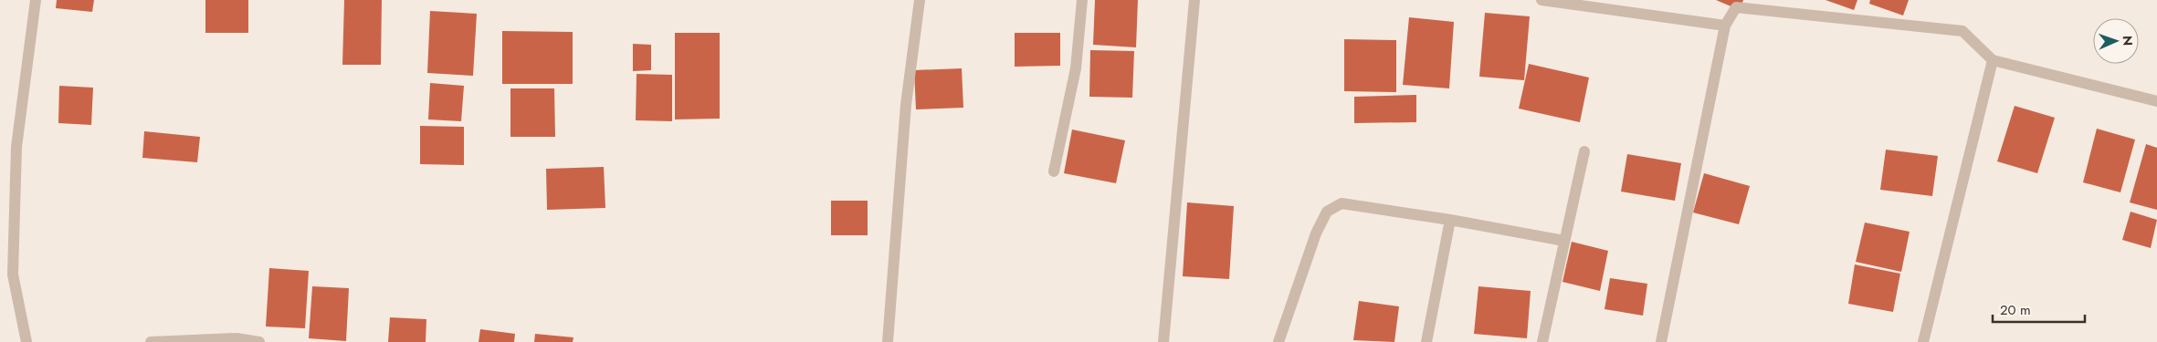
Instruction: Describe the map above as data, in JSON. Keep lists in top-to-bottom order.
{
  "scale_bar": "20 m",
  "north": "right"
}
